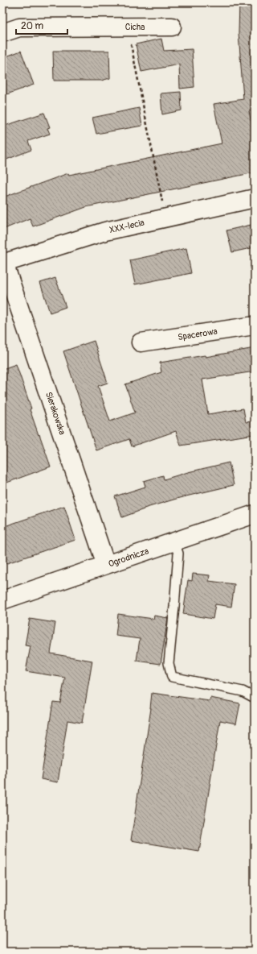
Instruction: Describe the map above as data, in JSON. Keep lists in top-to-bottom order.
{
  "streets": {
    "street": [
      "Cicha",
      "XXX-lecia",
      "Spacerowa",
      "Sierakowska",
      "Ogrodnicza"
    ]
  },
  "crossings": [
    ["XXX-lecia", "Sierakowska"],
    ["Sierakowska", "Ogrodnicza"]
  ],
  "scale_bar": "20 m"
}
